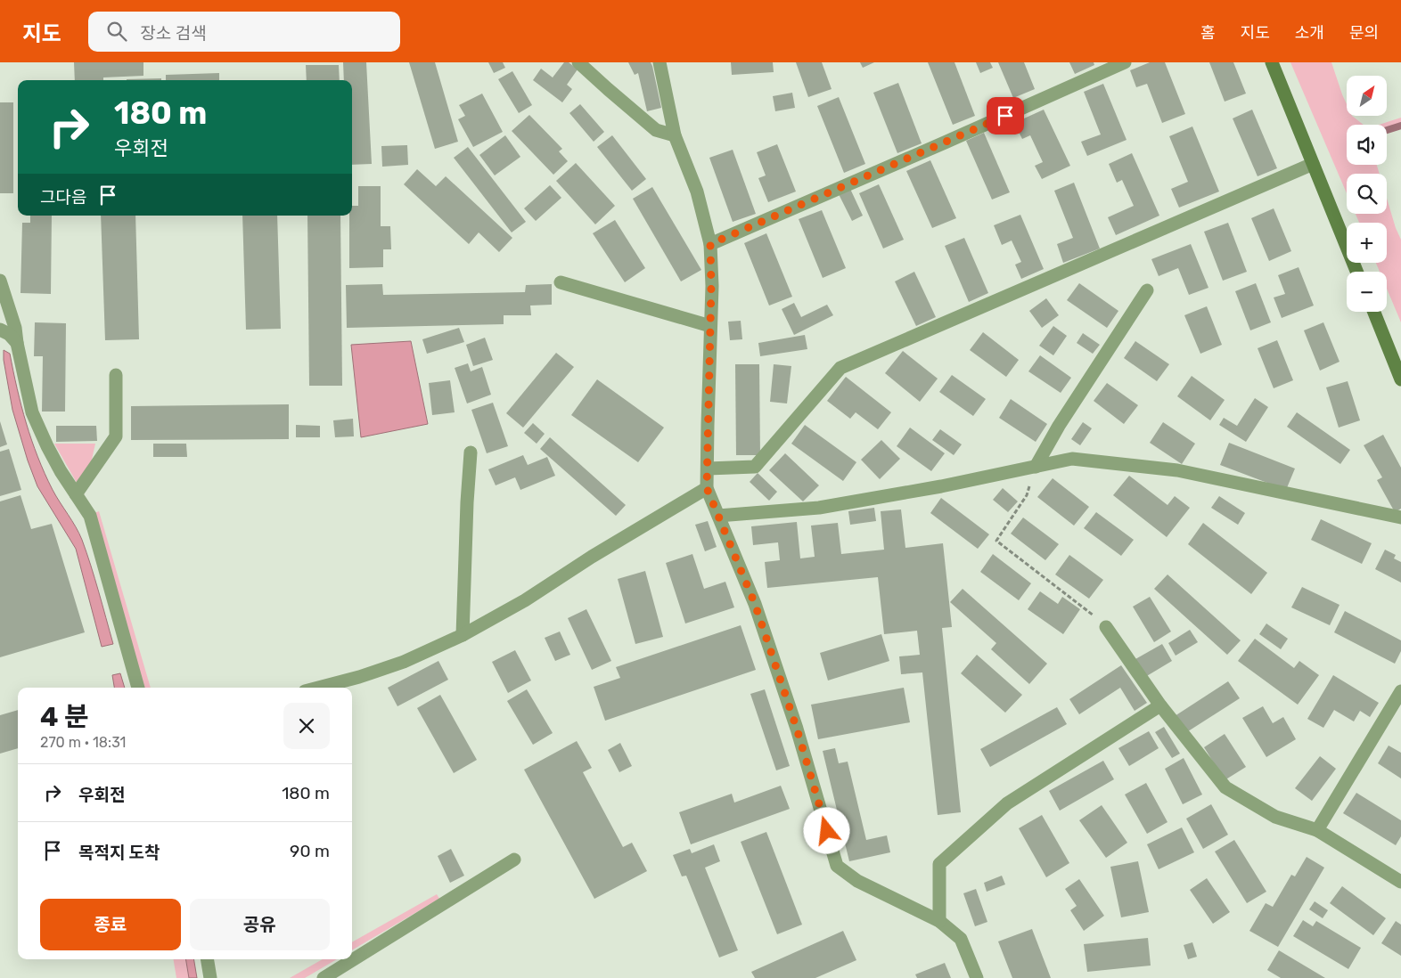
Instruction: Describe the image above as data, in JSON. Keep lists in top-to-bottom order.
{
  "north": "top right",
  "page": {
    "header": "지도",
    "search": "장소 검색",
    "nav": [
      "홈",
      "지도",
      "소개",
      "문의"
    ],
    "map_buttons": ["+", "−"],
    "turn": ["180 m", "우회전"],
    "then": "그다음",
    "heading": ["4 분", "270 m · 18:31"],
    "list": [
      {
        "name": "우회전",
        "value": "180 m"
      },
      {
        "name": "목적지 도착",
        "value": "90 m"
      }
    ],
    "buttons": ["종료", "공유"]
  }
}
